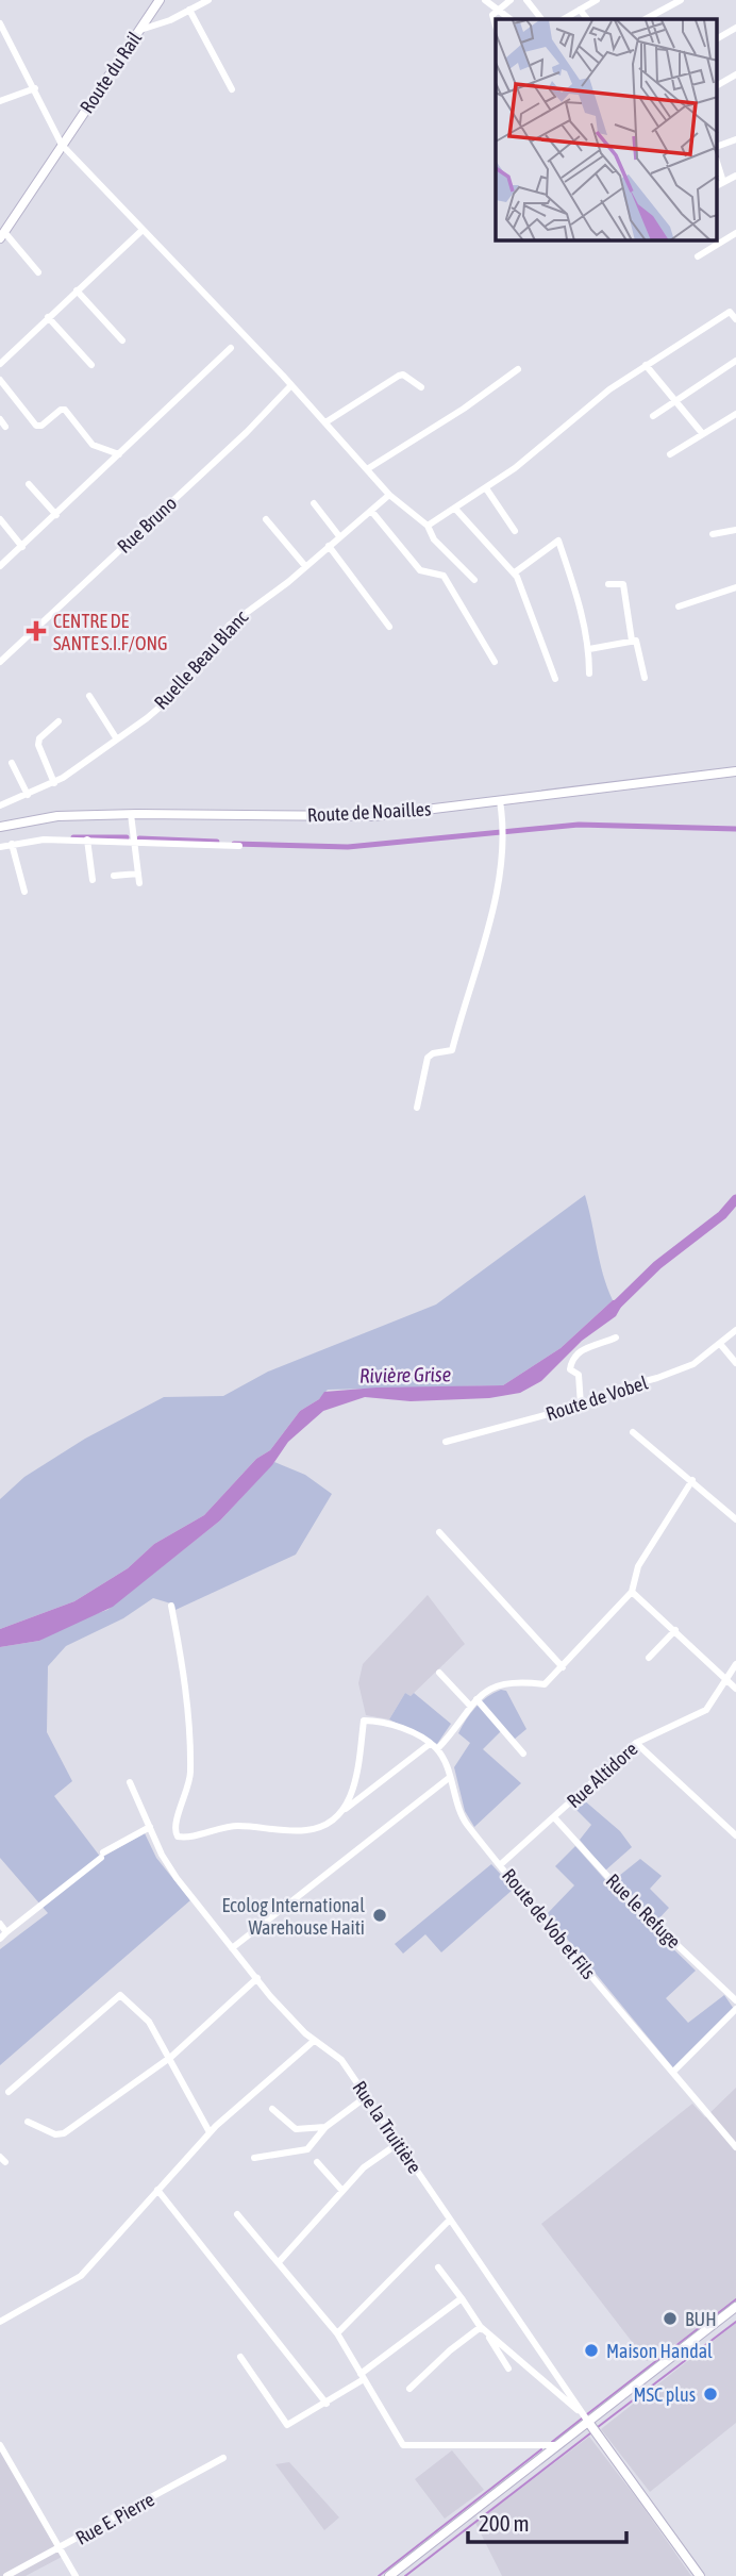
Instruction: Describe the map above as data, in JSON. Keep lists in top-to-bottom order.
{
  "streets": {
    "street": [
      "Route du Rail",
      "Rue Bruno",
      "Ruelle Beau Blanc",
      "Route de Noailles",
      "Route de Vobel",
      "Rue Altidore",
      "Rue le Refuge",
      "Route de Vob et Fils",
      "Rue la Truitière",
      "Rue E. Pierre"
    ]
  },
  "crossings": [
    ["Rue Altidore", "Rue le Refuge"],
    ["Rue Altidore", "Route de Vob et Fils"]
  ],
  "water": ["Rivière Grise"],
  "places": {
    "health": ["CENTRE DE SANTE S.I.F/ONG"],
    "other": [
      "Ecolog International Warehouse Haiti",
      "BUH",
      "Maison Handal",
      "MSC plus"
    ]
  },
  "scale_bar": "200 m"
}
